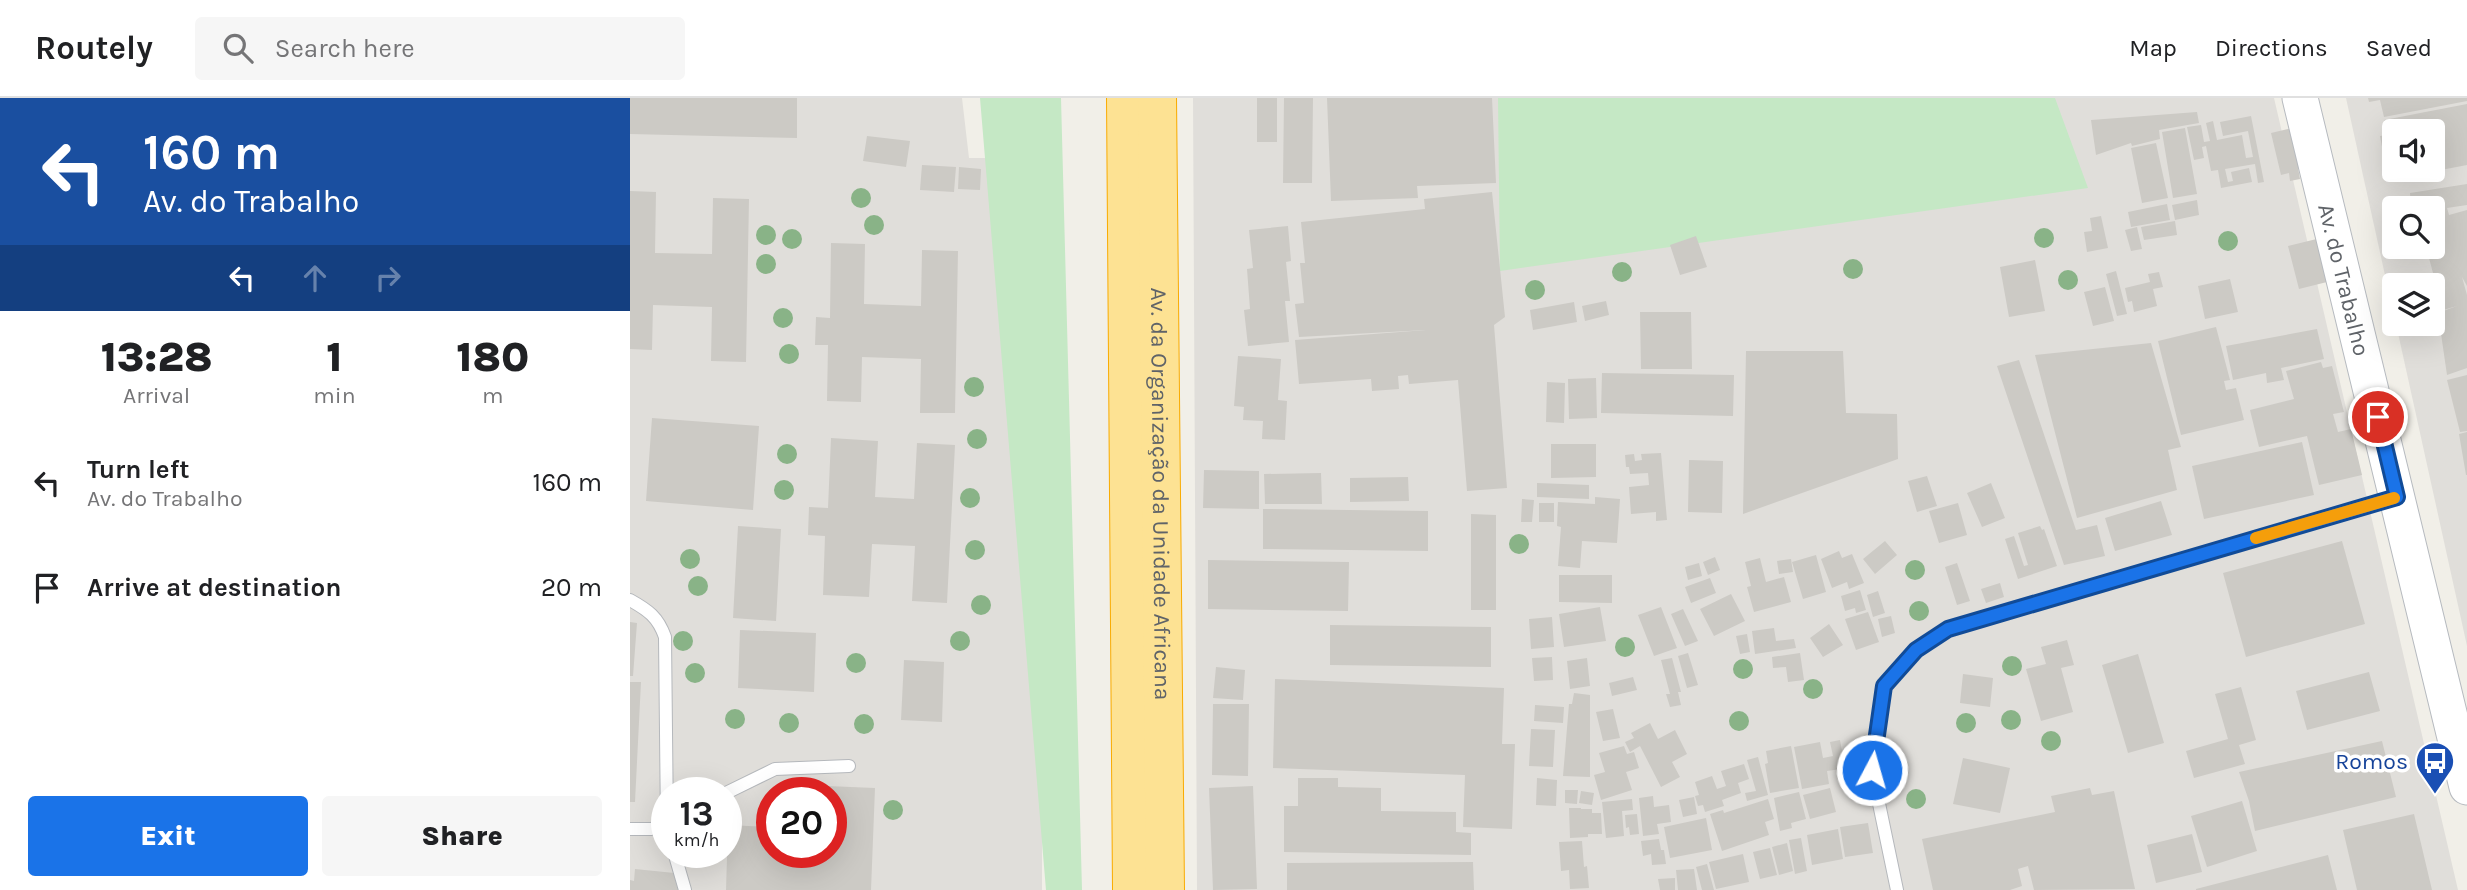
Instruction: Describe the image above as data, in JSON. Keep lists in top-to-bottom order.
{
  "streets": {
    "highway": ["Av. da Organização da Unidade Africana"],
    "main road": ["Av. do Trabalho"]
  },
  "places": {
    "bus stop": ["Romos"]
  },
  "page": {
    "header": "Routely",
    "search": "Search here",
    "nav": ["Map", "Directions", "Saved"],
    "turn": ["160 m", "Av. do Trabalho"],
    "eta": [
      "13:28",
      "Arrival",
      "1",
      "min",
      "180",
      "m"
    ],
    "list": [
      {
        "name": "Turn left",
        "note": "Av. do Trabalho",
        "value": "160 m"
      },
      {
        "name": "Arrive at destination",
        "value": "20 m"
      }
    ],
    "speed": "13 km/h",
    "limit": "20",
    "buttons": ["Exit", "Share"]
  }
}
